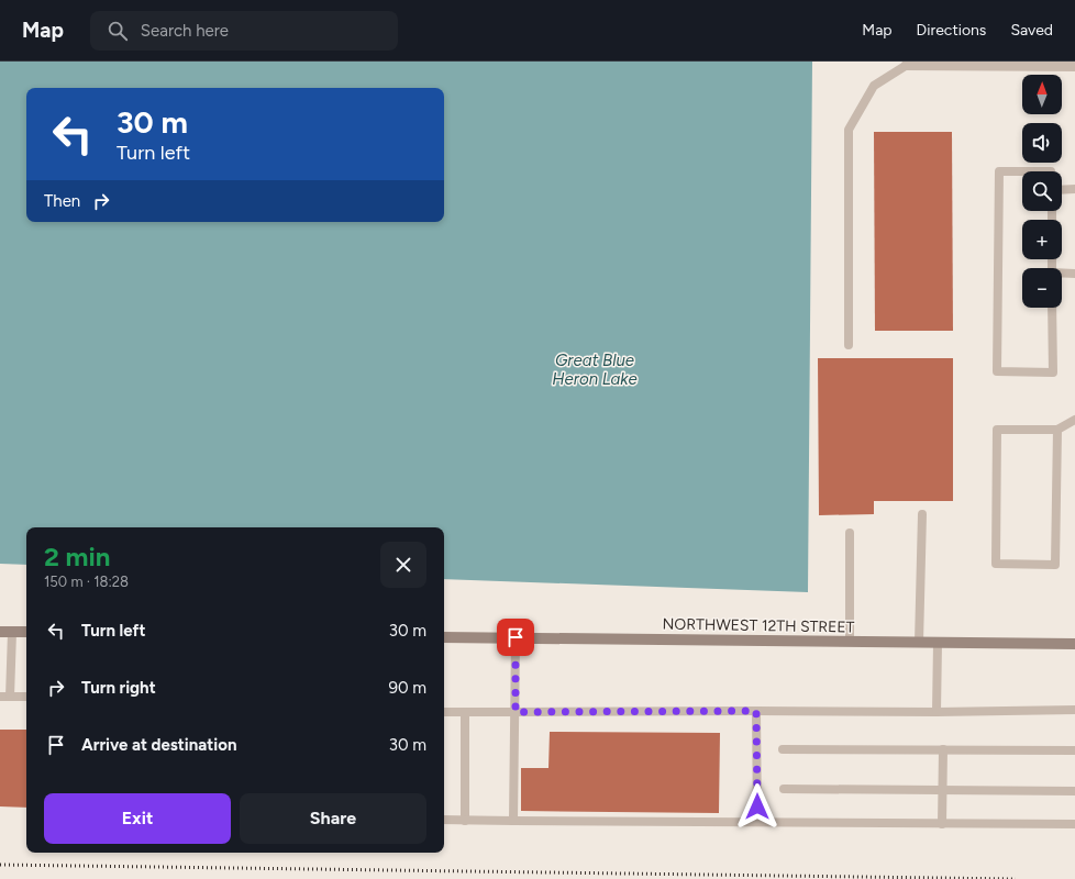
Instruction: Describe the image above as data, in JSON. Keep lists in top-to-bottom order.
{
  "streets": {
    "main road": ["NORTHWEST 12TH STREET"]
  },
  "water": ["Great Blue Heron Lake"],
  "north": "top",
  "page": {
    "header": "Map",
    "search": "Search here",
    "nav": ["Map", "Directions", "Saved"],
    "map_buttons": ["+", "−"],
    "turn": ["30 m", "Turn left"],
    "then": "Then",
    "heading": ["2 min", "150 m · 18:28"],
    "list": [
      {
        "name": "Turn left",
        "value": "30 m"
      },
      {
        "name": "Turn right",
        "value": "90 m"
      },
      {
        "name": "Arrive at destination",
        "value": "30 m"
      }
    ],
    "buttons": ["Exit", "Share"]
  }
}
